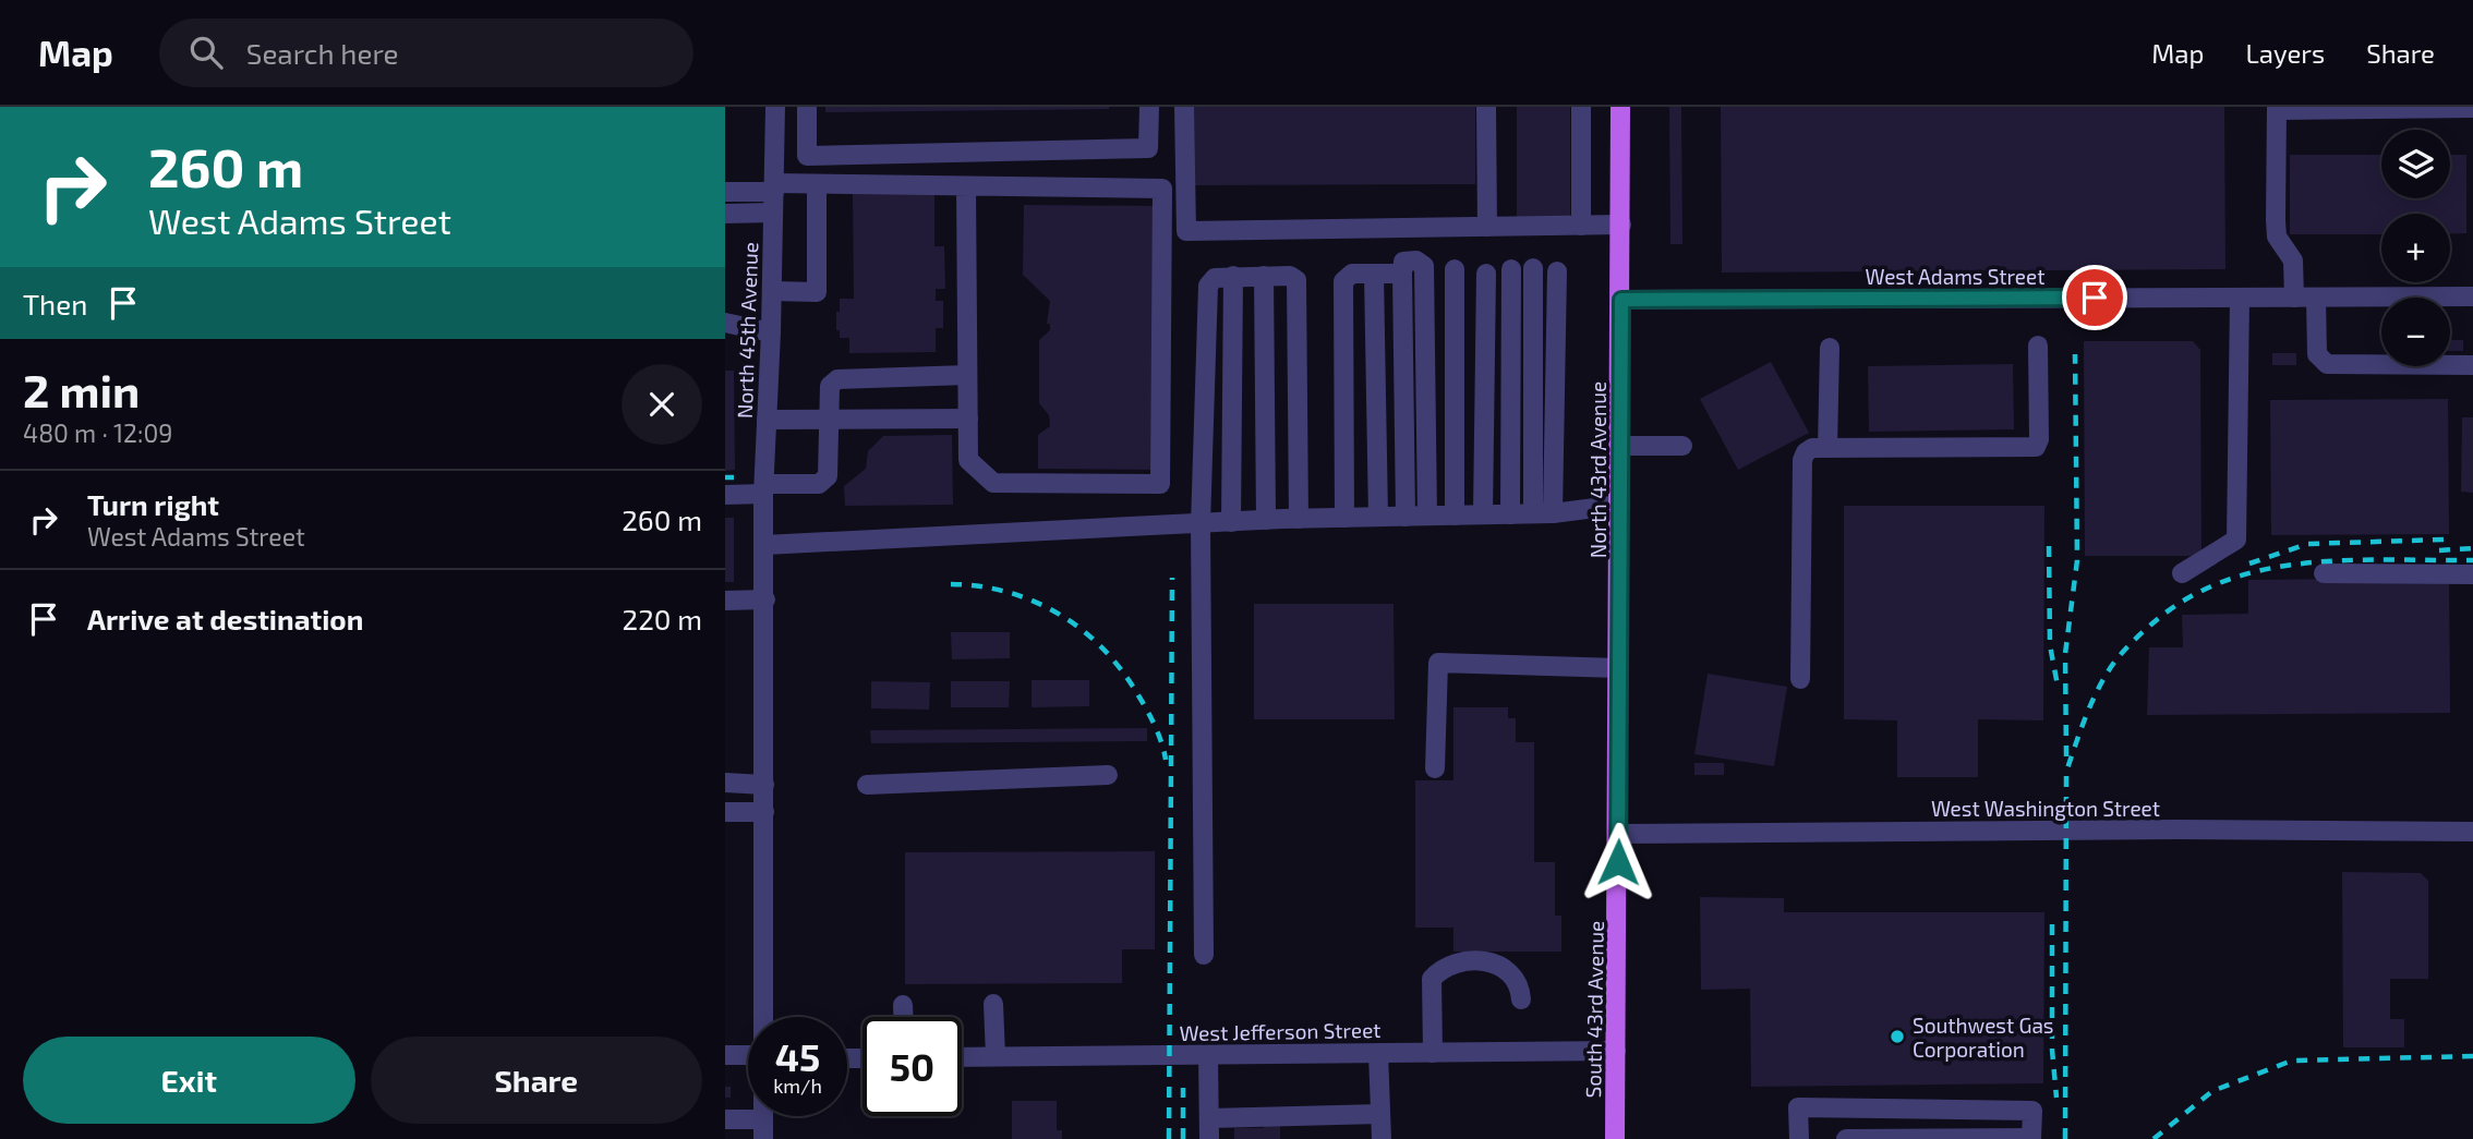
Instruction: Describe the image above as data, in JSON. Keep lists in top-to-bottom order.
{
  "streets": {
    "main road": ["North 43rd Avenue", "South 43rd Avenue"],
    "street": [
      "West Adams Street",
      "North 45th Avenue",
      "West Washington Street",
      "West Jefferson Street"
    ]
  },
  "crossings": [
    ["West Adams Street", "North 43rd Avenue"],
    ["North 43rd Avenue", "West Washington Street"],
    ["North 43rd Avenue", "South 43rd Avenue"],
    ["West Washington Street", "South 43rd Avenue"],
    ["South 43rd Avenue", "West Jefferson Street"]
  ],
  "places": ["Southwest Gas Corporation"],
  "page": {
    "header": "Map",
    "search": "Search here",
    "nav": ["Map", "Layers", "Share"],
    "turn": ["260 m", "West Adams Street"],
    "map_buttons": ["+", "−"],
    "then": "Then",
    "heading": ["2 min", "480 m · 12:09"],
    "list": [
      {
        "name": "Turn right",
        "note": "West Adams Street",
        "value": "260 m"
      },
      {
        "name": "Arrive at destination",
        "value": "220 m"
      }
    ],
    "speed": "45 km/h",
    "limit": "50",
    "buttons": ["Exit", "Share"]
  }
}
